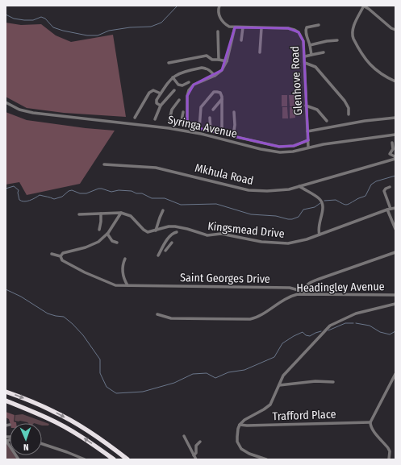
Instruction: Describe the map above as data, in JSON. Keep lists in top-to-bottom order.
{
  "streets": {
    "street": [
      "Glenhove Road",
      "Syringa Avenue",
      "Mkhula Road",
      "Kingsmead Drive",
      "Saint Georges Drive",
      "Headingley Avenue",
      "Trafford Place"
    ]
  },
  "crossings": [
    ["Glenhove Road", "Syringa Avenue"],
    ["Saint Georges Drive", "Headingley Avenue"]
  ],
  "north": "bottom"
}
